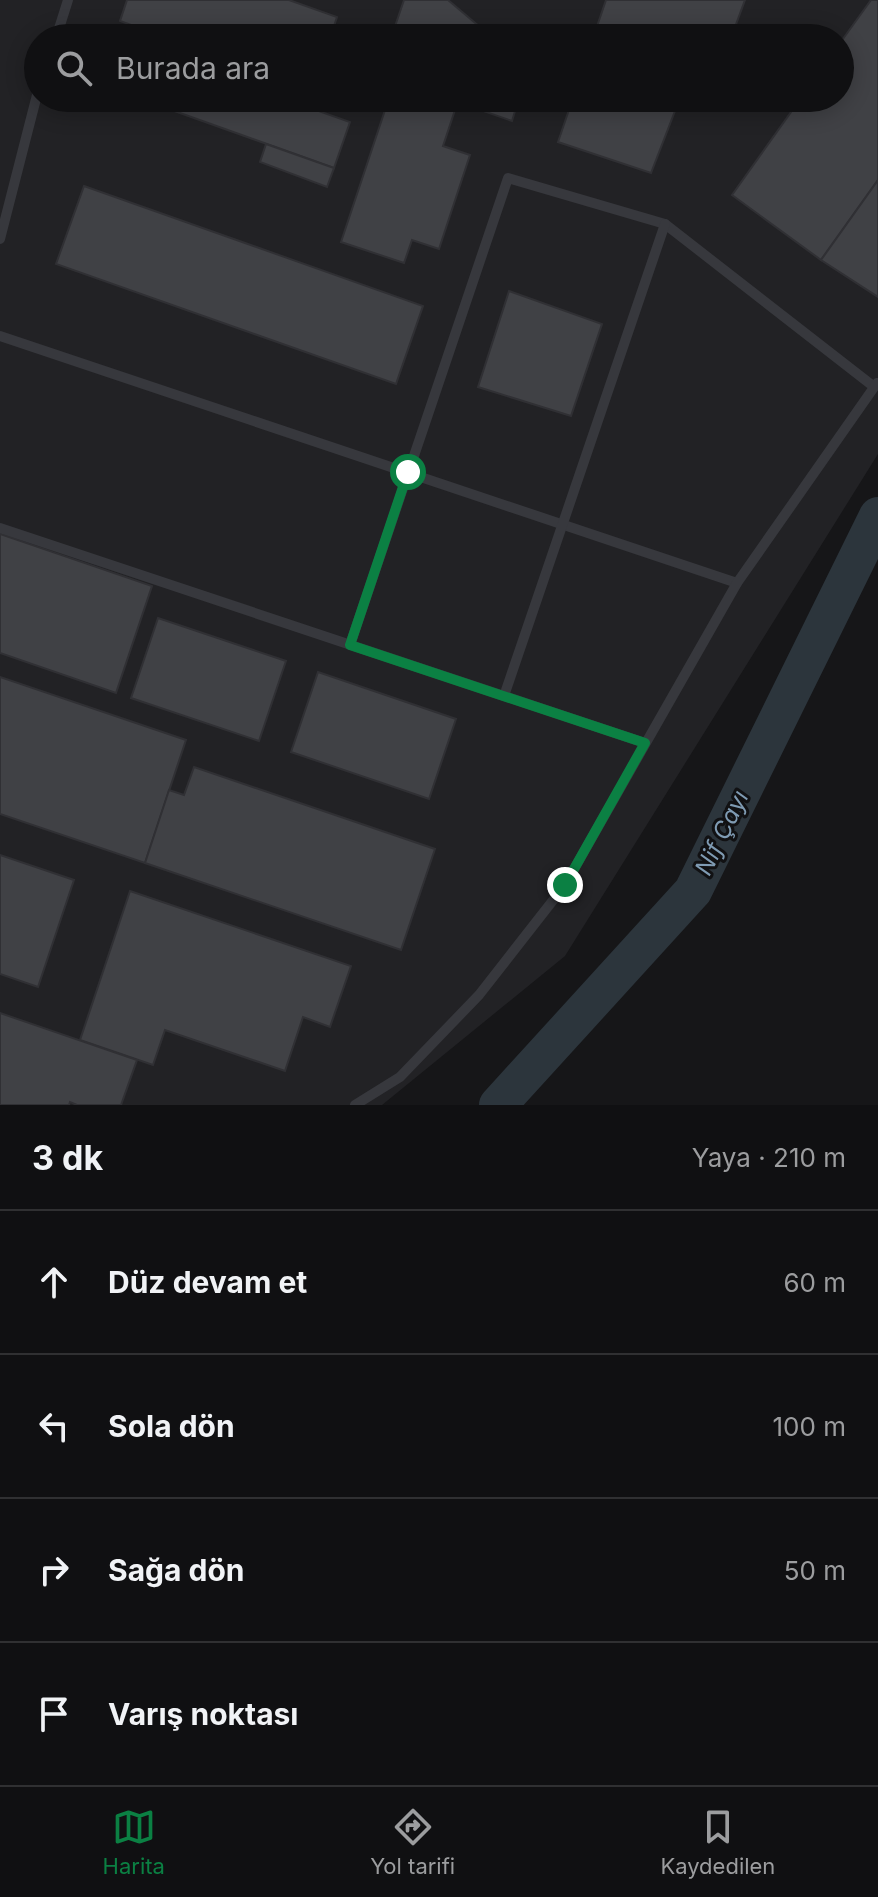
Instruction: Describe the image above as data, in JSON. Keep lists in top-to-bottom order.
{
  "water": ["Nif Çayı"],
  "page": {
    "search": "Burada ara",
    "heading": ["3 dk", "Yaya · 210 m"],
    "list": [
      ["Düz devam et", "60 m"],
      ["Sola dön", "100 m"],
      ["Sağa dön", "50 m"],
      "Varış noktası"
    ],
    "nav": ["Harita", "Yol tarifi", "Kaydedilen"]
  }
}
